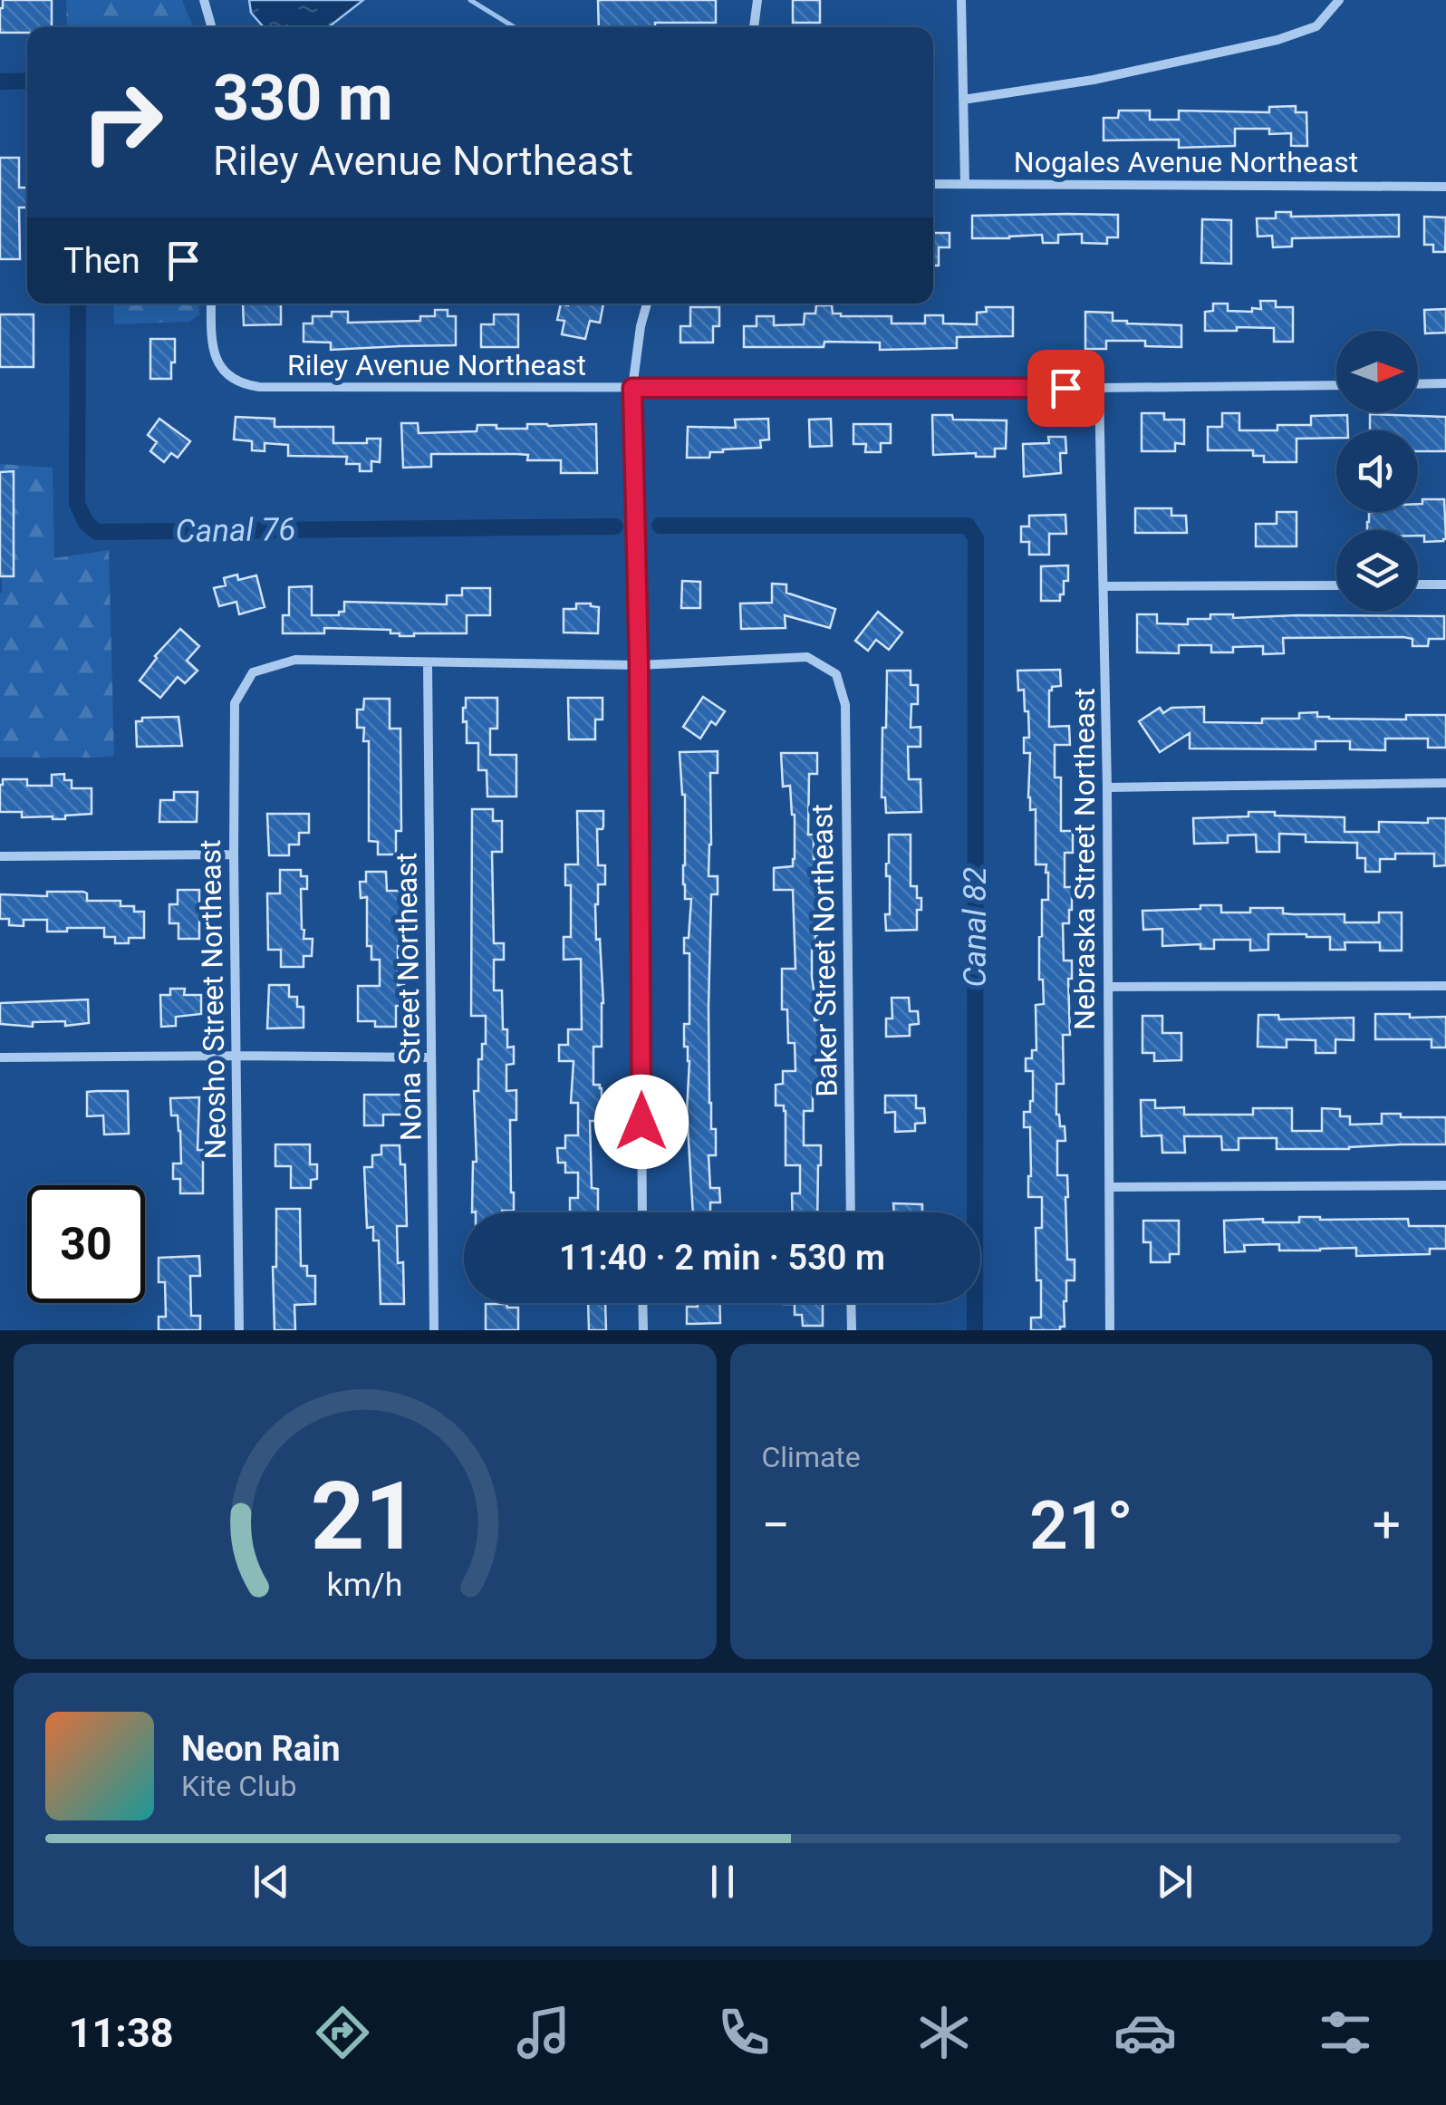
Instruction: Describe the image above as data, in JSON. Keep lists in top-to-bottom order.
{
  "streets": {
    "street": [
      "Nogales Avenue Northeast",
      "Riley Avenue Northeast",
      "Nebraska Street Northeast",
      "Baker Street Northeast",
      "Nona Street Northeast",
      "Neosho Street Northeast"
    ]
  },
  "crossings": [
    ["Riley Avenue Northeast", "Nebraska Street Northeast"],
    ["Nona Street Northeast", "Neosho Street Northeast"]
  ],
  "water": ["Canal 76", "Canal 82"],
  "north": "right",
  "page": {
    "turn": ["330 m", "Riley Avenue Northeast"],
    "then": "Then",
    "limit": "30",
    "trip": "11:40 · 2 min · 530 m",
    "tile": "Climate",
    "heat": ["−", "21°", "+"],
    "song": ["Neon Rain", "Kite Club"],
    "tabs": "11:38",
    "gauge": ["21", "km/h"]
  }
}
